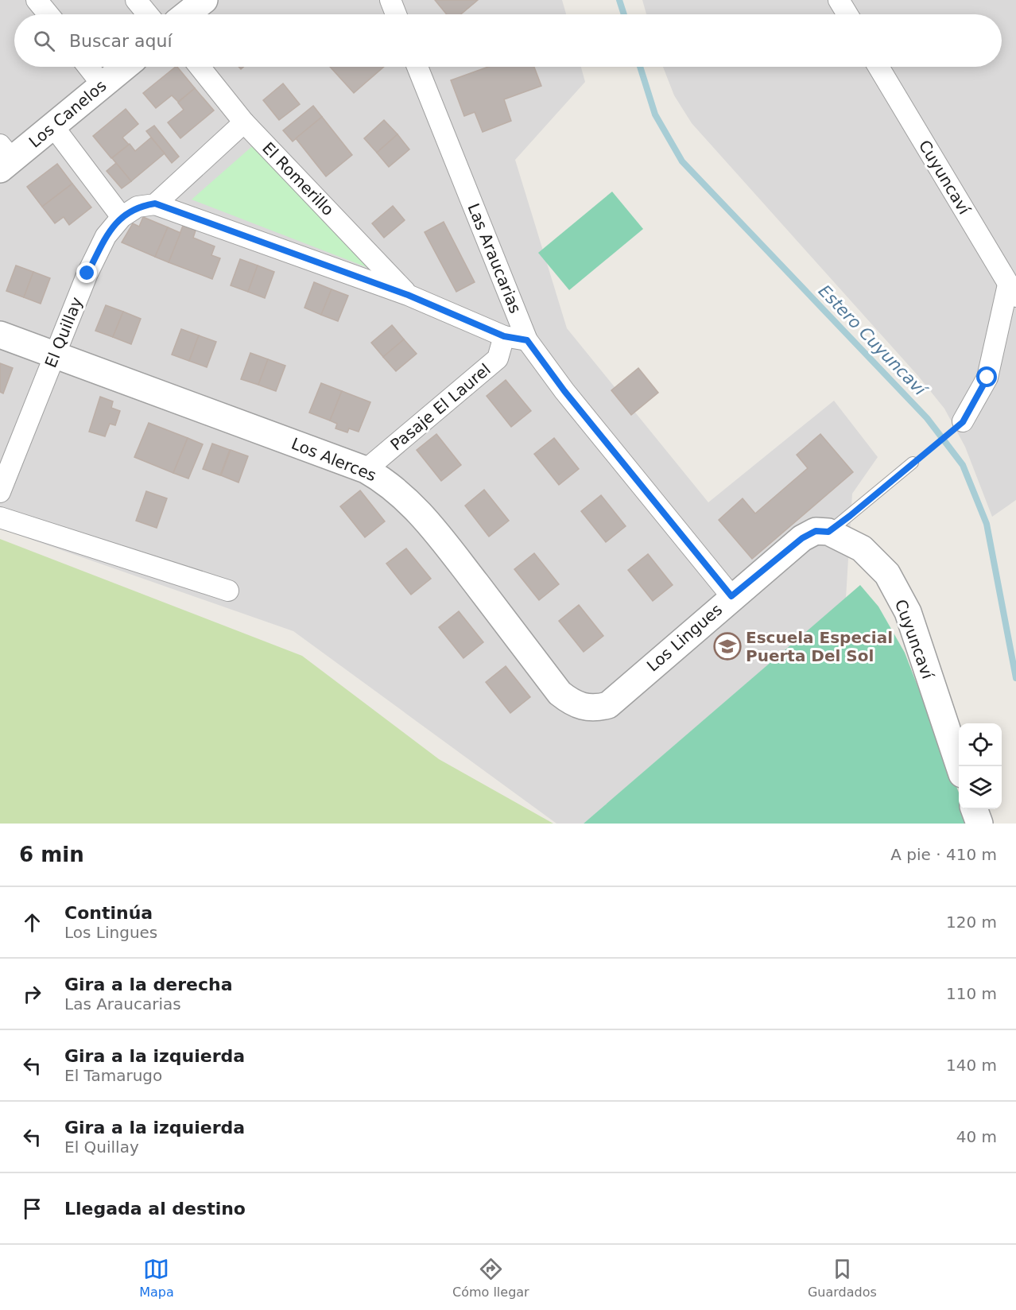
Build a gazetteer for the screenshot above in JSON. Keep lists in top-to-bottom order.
{
  "streets": {
    "street": [
      "Los Canelos",
      "Cuyuncaví",
      "El Romerillo",
      "Las Araucarias",
      "El Quillay",
      "Pasaje El Laurel",
      "Los Alerces",
      "Los Lingues"
    ]
  },
  "crossings": [
    ["Cuyuncaví", "Los Lingues"],
    ["El Romerillo", "El Quillay"],
    ["Las Araucarias", "Los Lingues"],
    ["El Quillay", "Los Alerces"],
    ["Pasaje El Laurel", "Los Alerces"],
    ["Los Alerces", "Los Lingues"]
  ],
  "water": ["Estero Cuyuncaví"],
  "places": {
    "school or university": ["Escuela Especial Puerta Del Sol"]
  },
  "page": {
    "search": "Buscar aquí",
    "heading": ["6 min", "A pie · 410 m"],
    "list": [
      ["Continúa", "Los Lingues", "120 m"],
      ["Gira a la derecha", "Las Araucarias", "110 m"],
      ["Gira a la izquierda", "El Tamarugo", "140 m"],
      ["Gira a la izquierda", "El Quillay", "40 m"],
      "Llegada al destino"
    ],
    "nav": ["Mapa", "Cómo llegar", "Guardados"]
  }
}
